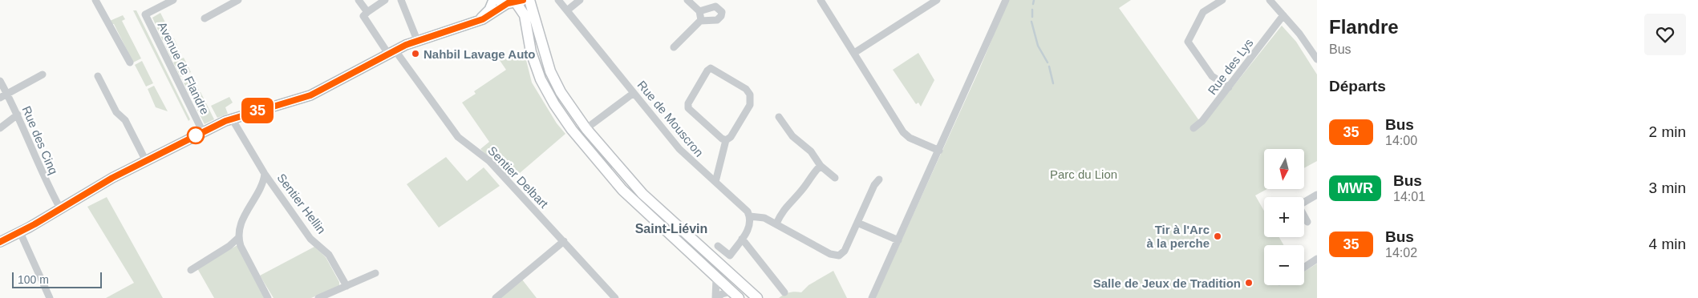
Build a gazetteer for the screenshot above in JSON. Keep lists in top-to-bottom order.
{
  "streets": {
    "street": [
      "Rue des Lys",
      "Avenue de Flandre",
      "Rue de Mouscron",
      "Rue des Cinq",
      "Sentier Delbart",
      "Sentier Hellin"
    ]
  },
  "districts": ["Saint-Liévin"],
  "parks": ["Parc du Lion"],
  "places": ["Nahbil Lavage Auto", "Tir à l'Arc à la perche", "Salle de Jeux de Tradition"],
  "lines": ["bus line 35"],
  "scale_bar": "100 m",
  "north": "bottom",
  "page": {
    "on_map": "35",
    "heading": [
      ["Flandre", "Bus"],
      "Départs"
    ],
    "list": [
      {
        "mark": "35",
        "name": "Bus",
        "note": "14:00",
        "value": "2 min"
      },
      {
        "mark": "MWR",
        "name": "Bus",
        "note": "14:01",
        "value": "3 min"
      },
      {
        "mark": "35",
        "name": "Bus",
        "note": "14:02",
        "value": "4 min"
      }
    ],
    "map_buttons": ["+", "−"],
    "scale": "100 m"
  }
}
